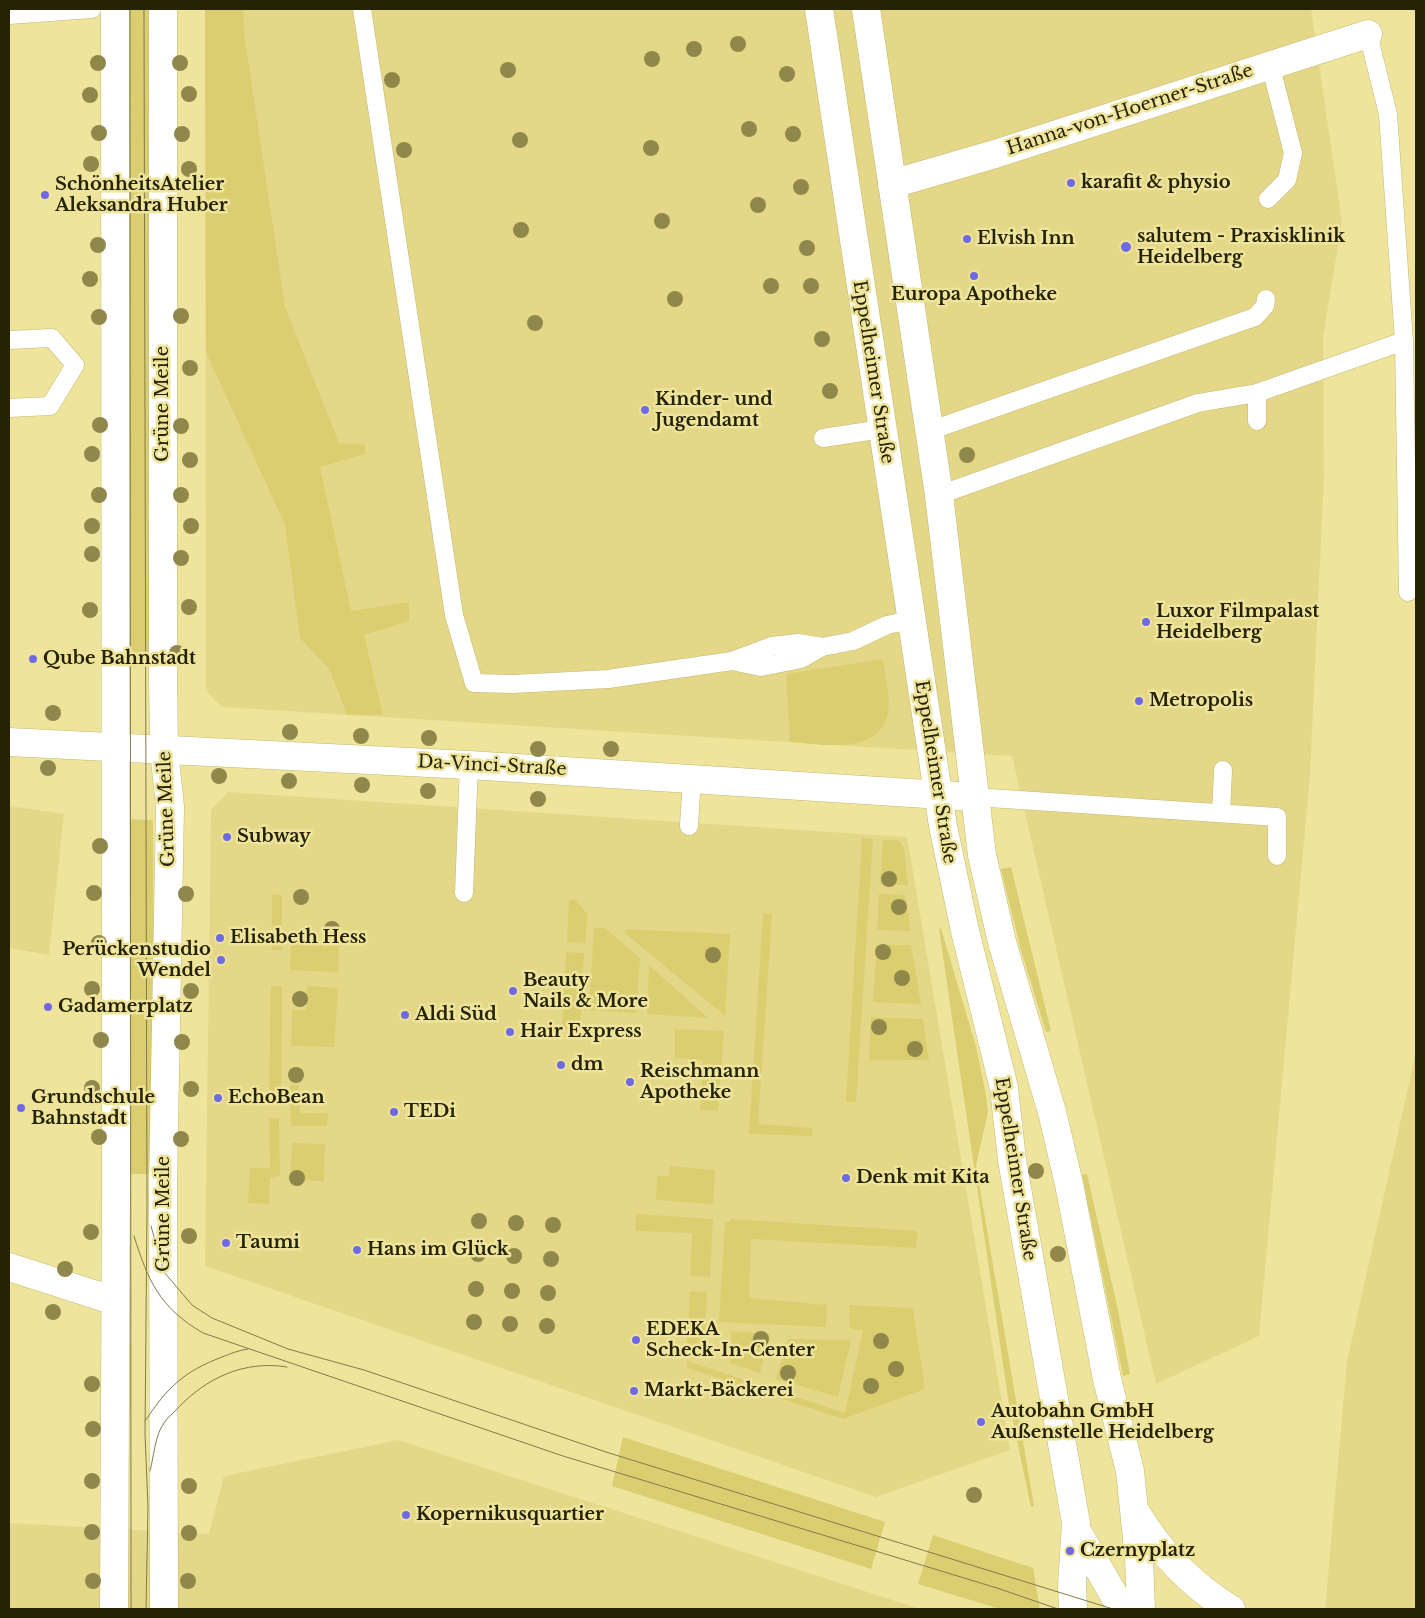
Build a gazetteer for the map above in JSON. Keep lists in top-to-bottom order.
{
  "streets": {
    "street": [
      "Hanna-von-Hoerner-Straße",
      "Eppelheimer Straße",
      "Grüne Meile",
      "Da-Vinci-Straße"
    ]
  },
  "crossings": [
    ["Hanna-von-Hoerner-Straße", "Eppelheimer Straße"],
    ["Eppelheimer Straße", "Da-Vinci-Straße"],
    ["Grüne Meile", "Da-Vinci-Straße"]
  ],
  "places": [
    "karafit & physio",
    "SchönheitsAtelier Aleksandra Huber",
    "Elvish Inn",
    "salutem - Praxisklinik Heidelberg",
    "Europa Apotheke",
    "Kinder- und Jugendamt",
    "Luxor Filmpalast Heidelberg",
    "Qube Bahnstadt",
    "Metropolis",
    "Subway",
    "Elisabeth Hess",
    "Perückenstudio Wendel",
    "Beauty Nails & More",
    "Gadamerplatz",
    "Aldi Süd",
    "Hair Express",
    "dm",
    "Reischmann Apotheke",
    "EchoBean",
    "Grundschule Bahnstadt",
    "TEDi",
    "Denk mit Kita",
    "Taumi",
    "Hans im Glück",
    "EDEKA Scheck-In-Center",
    "Markt-Bäckerei",
    "Autobahn GmbH Außenstelle Heidelberg",
    "Kopernikusquartier",
    "Czernyplatz"
  ]
}
